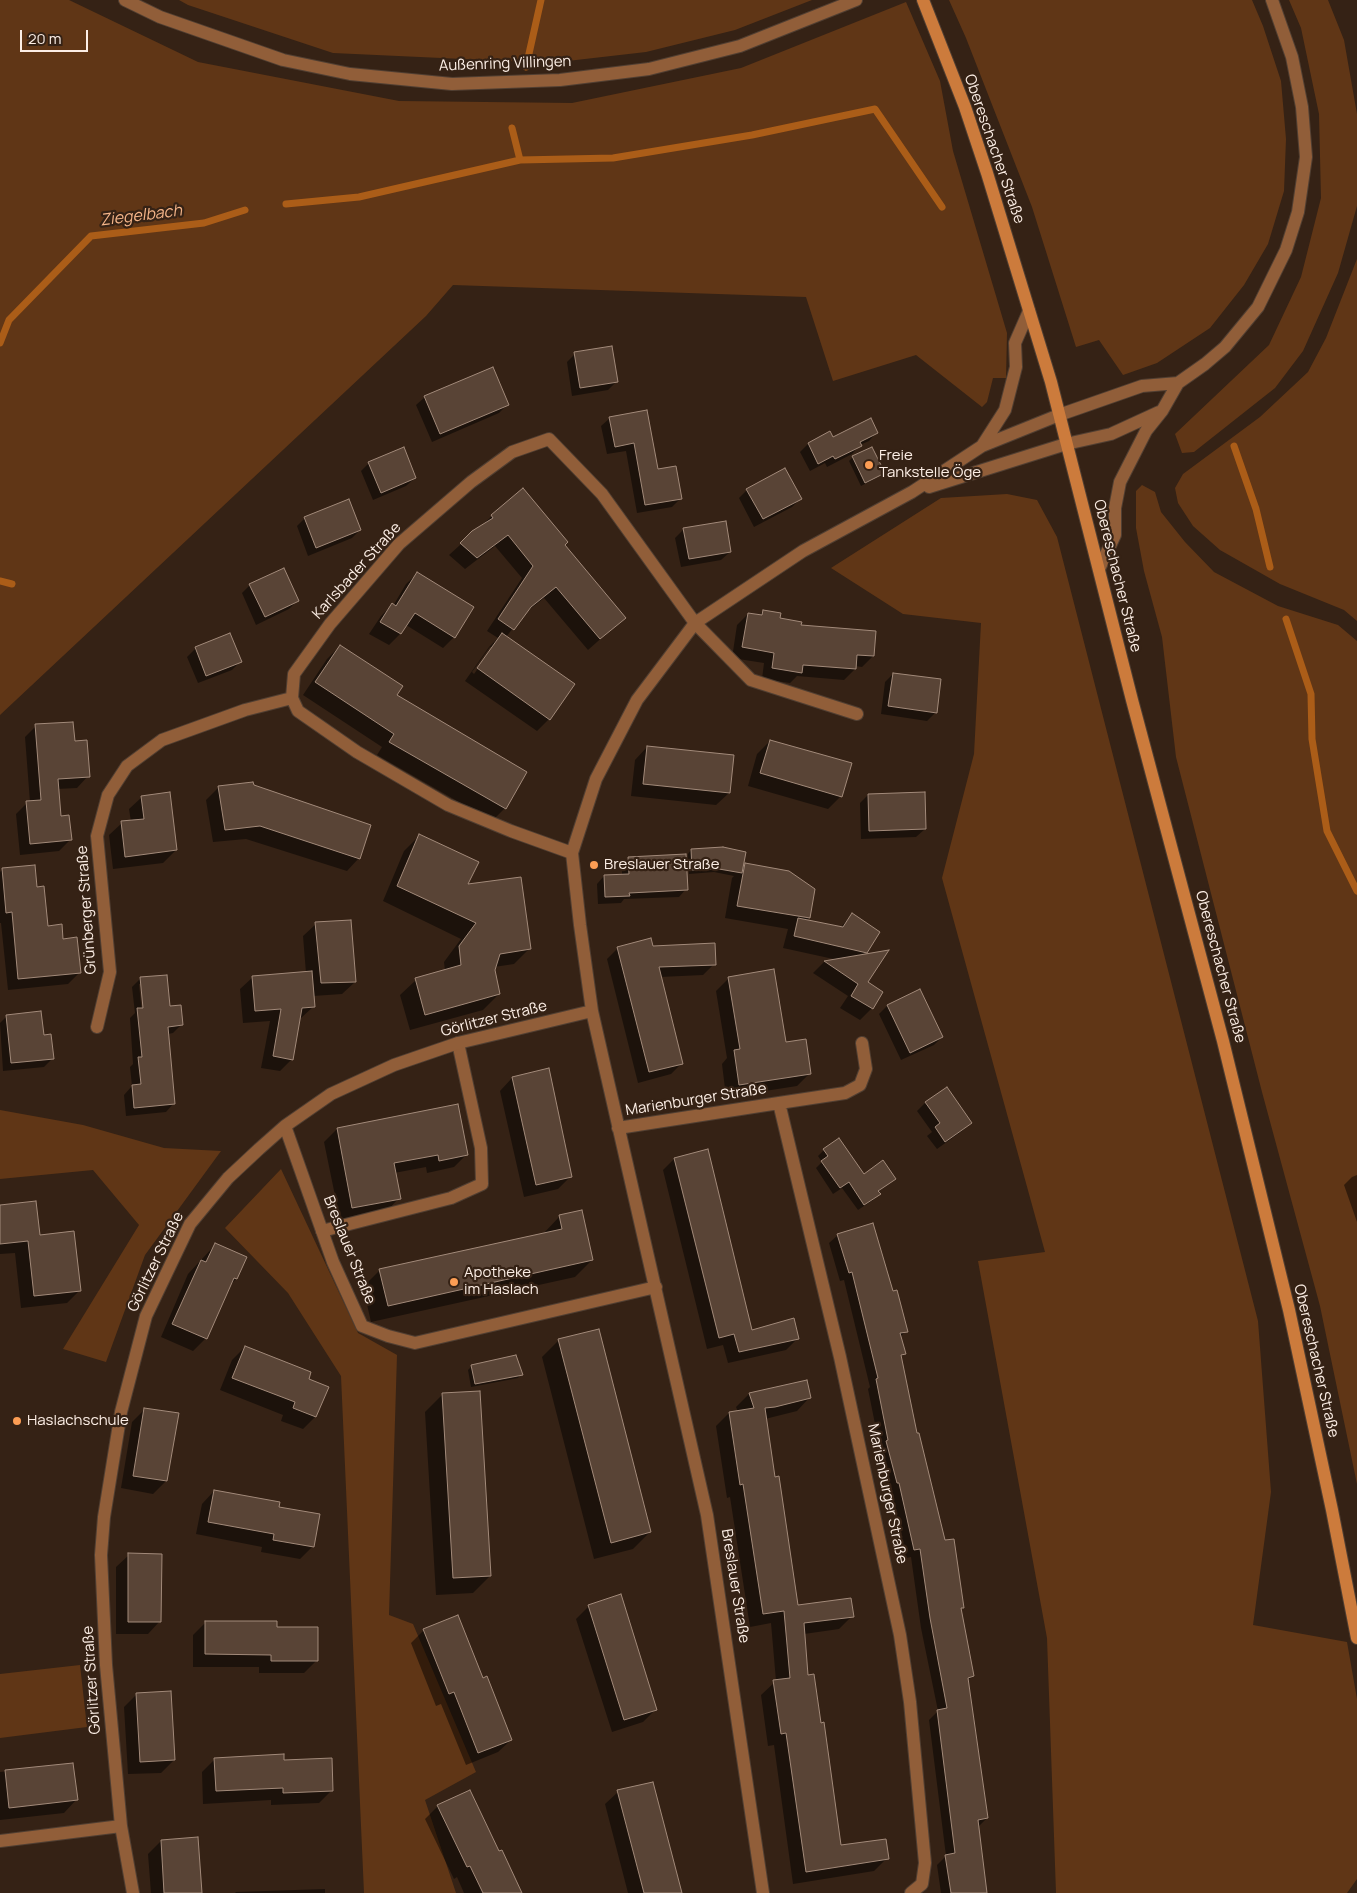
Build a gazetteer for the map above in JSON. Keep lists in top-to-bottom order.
{
  "streets": {
    "main road": ["Obereschacher Straße"],
    "street": [
      "Außenring Villingen",
      "Karlsbader Straße",
      "Grünberger Straße",
      "Görlitzer Straße",
      "Marienburger Straße",
      "Breslauer Straße"
    ]
  },
  "crossings": [
    ["Obereschacher Straße", "Breslauer Straße"],
    ["Karlsbader Straße", "Grünberger Straße"],
    ["Karlsbader Straße", "Breslauer Straße"],
    ["Görlitzer Straße", "Breslauer Straße"],
    ["Marienburger Straße", "Breslauer Straße"]
  ],
  "water": ["Ziegelbach"],
  "places": [
    "Freie Tankstelle Öge",
    "Breslauer Straße",
    "Apotheke im Haslach",
    "Haslachschule"
  ],
  "scale_bar": "20 m"
}
